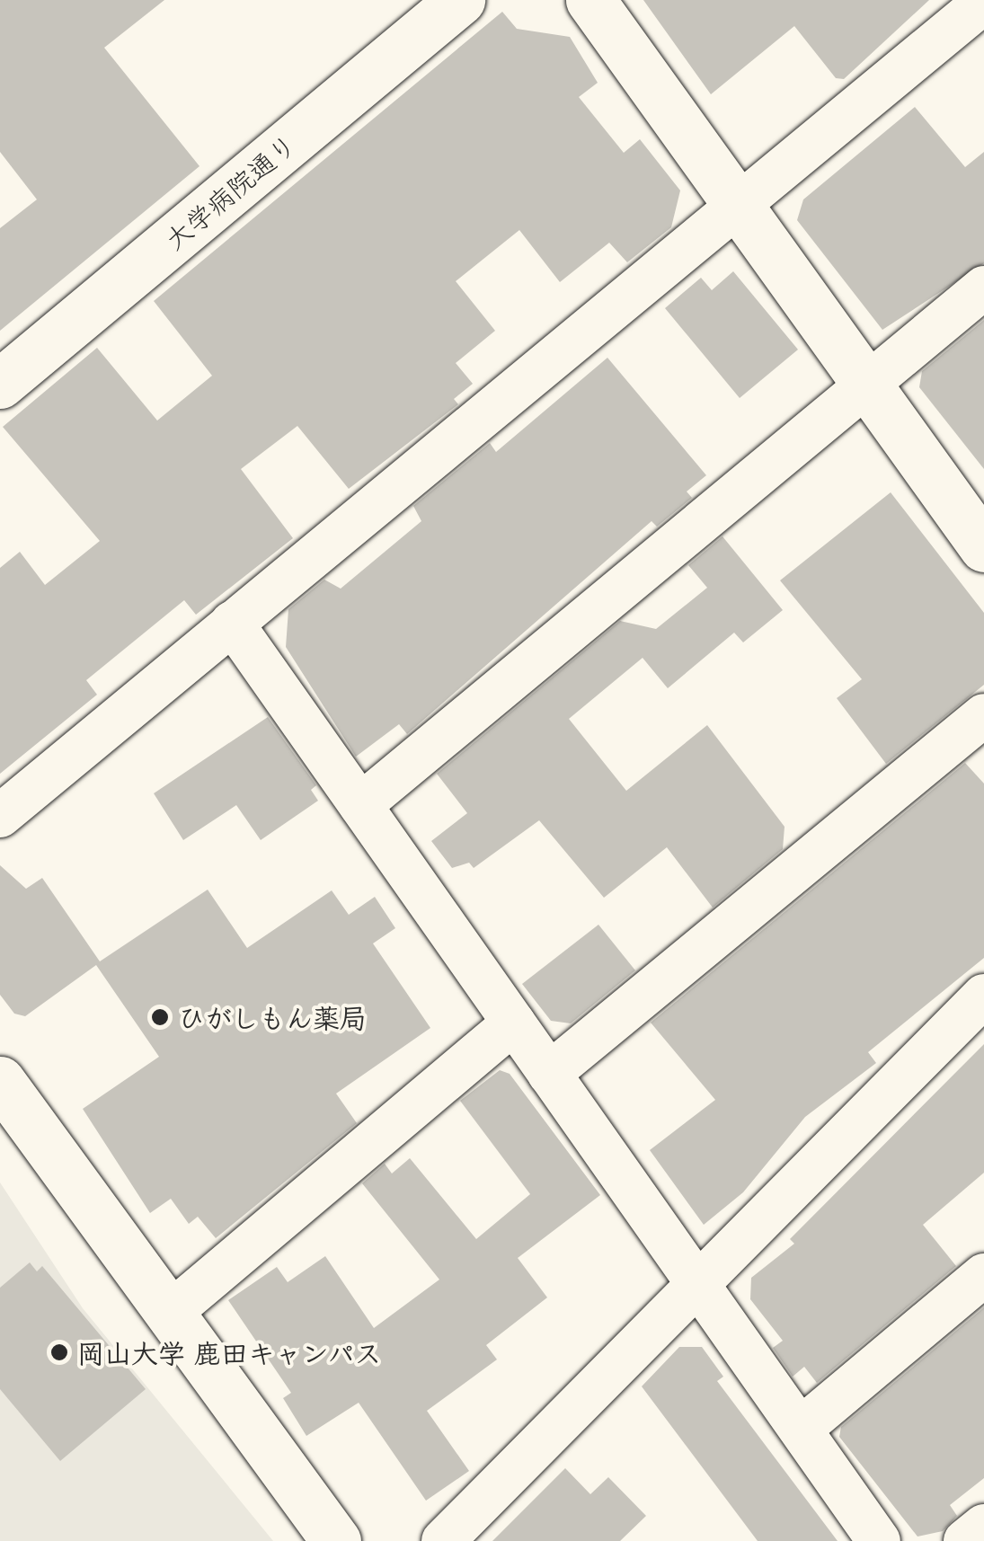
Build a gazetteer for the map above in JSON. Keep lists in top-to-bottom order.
{
  "streets": {
    "street": ["大学病院通り"]
  },
  "places": ["ひがしもん薬局", "岡山大学 鹿田キャンパス"]
}
